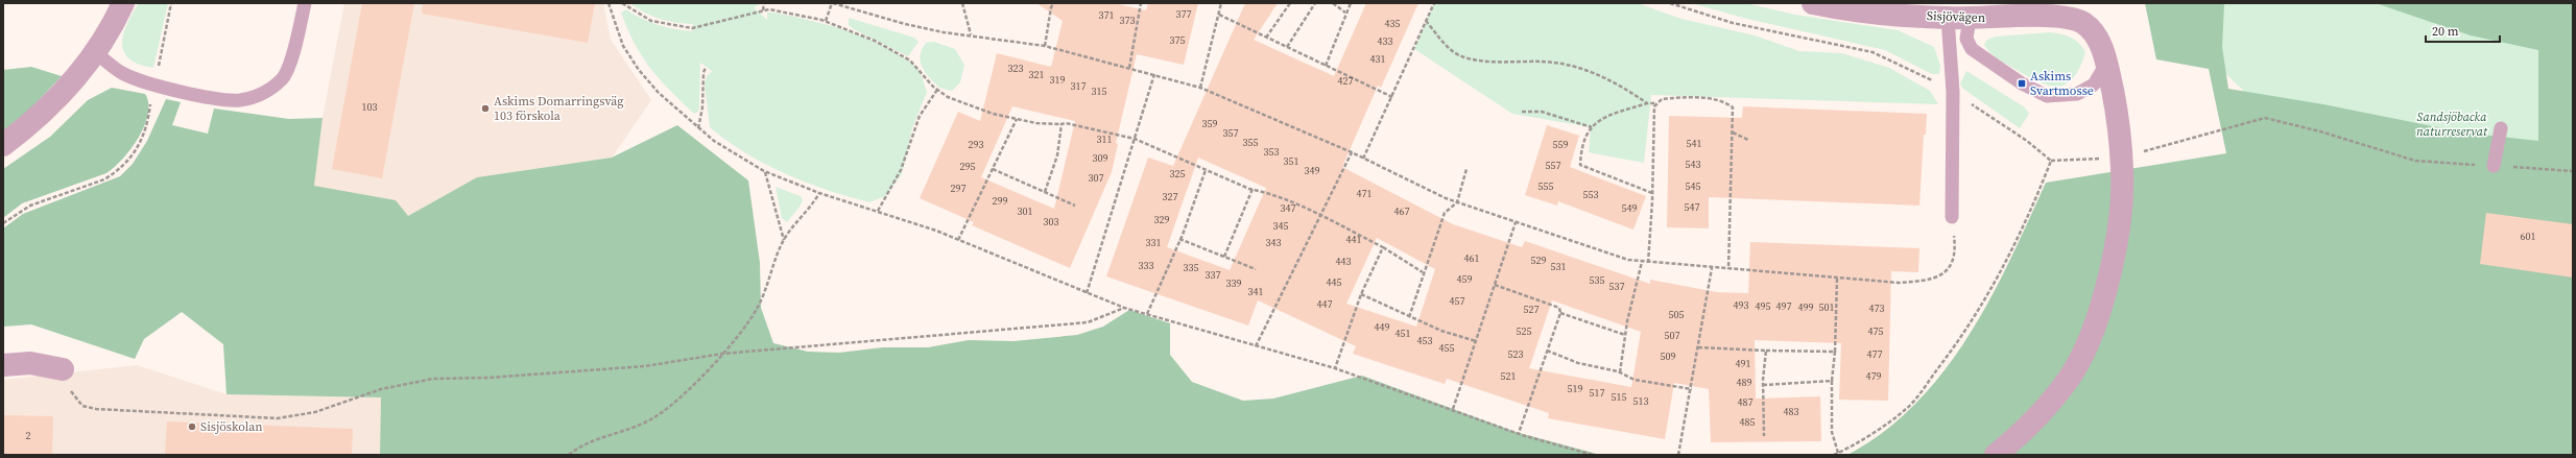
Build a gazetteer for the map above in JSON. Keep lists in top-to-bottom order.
{
  "streets": {
    "street": ["Sisjövägen"]
  },
  "parks": ["Sandsjöbacka naturreservat"],
  "places": {
    "transit": ["Askims Svartmosse"],
    "other": ["Askims Domarringsväg 103 förskola", "Sisjöskolan"]
  },
  "house_numbers": [
    "377",
    "371",
    "373",
    "435",
    "375",
    "433",
    "431",
    "323",
    "321",
    "319",
    "427",
    "317",
    "315",
    "103",
    "359",
    "357",
    "311",
    "355",
    "541",
    "293",
    "559",
    "353",
    "309",
    "351",
    "543",
    "557",
    "295",
    "349",
    "325",
    "307",
    "555",
    "545",
    "297",
    "471",
    "553",
    "327",
    "299",
    "547",
    "347",
    "549",
    "301",
    "467",
    "329",
    "303",
    "345",
    "601",
    "441",
    "331",
    "343",
    "461",
    "529",
    "443",
    "333",
    "531",
    "335",
    "337",
    "459",
    "535",
    "445",
    "339",
    "537",
    "341",
    "457",
    "447",
    "493",
    "495",
    "497",
    "499",
    "501",
    "473",
    "527",
    "505",
    "449",
    "525",
    "475",
    "451",
    "507",
    "453",
    "455",
    "523",
    "477",
    "509",
    "491",
    "521",
    "479",
    "489",
    "519",
    "517",
    "515",
    "513",
    "487",
    "483",
    "485",
    "2"
  ],
  "scale_bar": "20 m"
}
